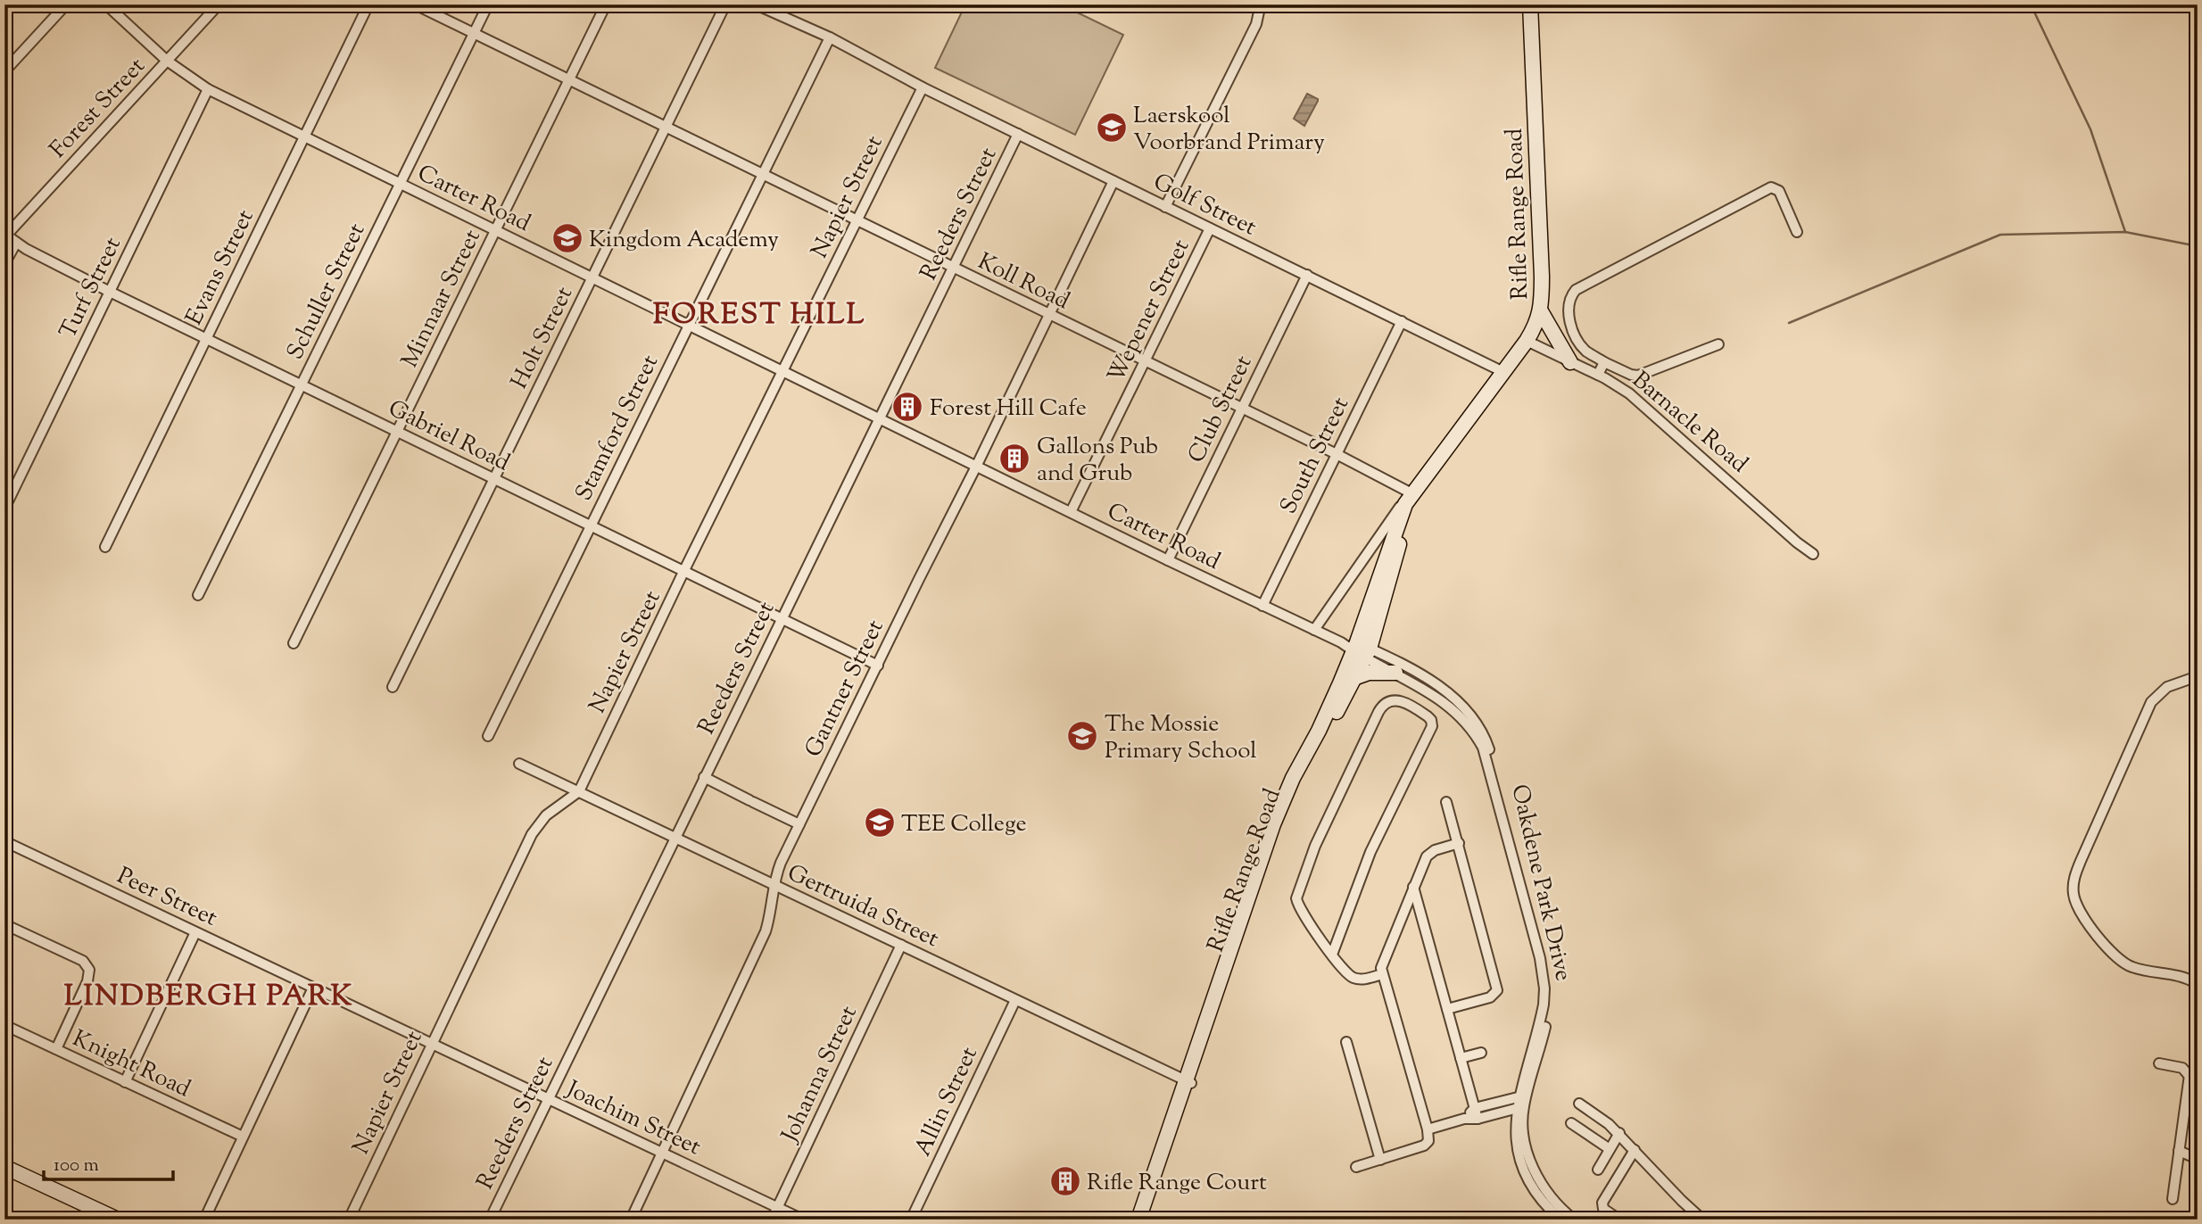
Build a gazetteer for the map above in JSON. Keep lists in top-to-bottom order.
{
  "streets": {
    "main road": ["Rifle Range Road"],
    "street": [
      "Forest Street",
      "Napier Street",
      "Carter Road",
      "Golf Street",
      "Reeders Street",
      "Evans Street",
      "Koll Road",
      "Turf Street",
      "Schuller Street",
      "Minnaar Street",
      "Wepener Street",
      "Holt Street",
      "Club Street",
      "Barnacle Road",
      "Stamford Street",
      "Gabriel Road",
      "South Street",
      "Gantner Street",
      "Oakdene Park Drive",
      "Peer Street",
      "Gertruida Street",
      "Knight Road",
      "Johanna Street",
      "Allin Street",
      "Joachim Street"
    ]
  },
  "crossings": [
    ["Forest Street", "Carter Road"],
    ["Forest Street", "Gabriel Road"],
    ["Napier Street", "Carter Road"],
    ["Napier Street", "Golf Street"],
    ["Napier Street", "Koll Road"],
    ["Napier Street", "Gabriel Road"],
    ["Napier Street", "Gertruida Street"],
    ["Napier Street", "Joachim Street"],
    ["Carter Road", "Reeders Street"],
    ["Carter Road", "Rifle Range Road"],
    ["Carter Road", "Evans Street"],
    ["Carter Road", "Turf Street"],
    ["Carter Road", "Schuller Street"],
    ["Carter Road", "Minnaar Street"],
    ["Carter Road", "Wepener Street"],
    ["Carter Road", "Holt Street"],
    ["Carter Road", "Club Street"],
    ["Carter Road", "Stamford Street"],
    ["Carter Road", "South Street"],
    ["Carter Road", "Gantner Street"],
    ["Carter Road", "Oakdene Park Drive"],
    ["Golf Street", "Reeders Street"],
    ["Golf Street", "Rifle Range Road"],
    ["Golf Street", "Wepener Street"],
    ["Golf Street", "Club Street"],
    ["Golf Street", "Stamford Street"],
    ["Golf Street", "South Street"],
    ["Golf Street", "Gantner Street"],
    ["Reeders Street", "Koll Road"],
    ["Reeders Street", "Gabriel Road"],
    ["Reeders Street", "Gertruida Street"],
    ["Reeders Street", "Joachim Street"],
    ["Rifle Range Road", "Koll Road"],
    ["Rifle Range Road", "Barnacle Road"],
    ["Rifle Range Road", "Oakdene Park Drive"],
    ["Rifle Range Road", "Gertruida Street"],
    ["Evans Street", "Gabriel Road"],
    ["Koll Road", "Schuller Street"],
    ["Koll Road", "Minnaar Street"],
    ["Koll Road", "Wepener Street"],
    ["Koll Road", "Holt Street"],
    ["Koll Road", "Club Street"],
    ["Koll Road", "Stamford Street"],
    ["Koll Road", "South Street"],
    ["Koll Road", "Gantner Street"],
    ["Turf Street", "Gabriel Road"],
    ["Schuller Street", "Gabriel Road"],
    ["Minnaar Street", "Gabriel Road"],
    ["Holt Street", "Gabriel Road"],
    ["Stamford Street", "Gabriel Road"],
    ["Gabriel Road", "Gantner Street"],
    ["Gantner Street", "Gertruida Street"],
    ["Gantner Street", "Joachim Street"],
    ["Peer Street", "Joachim Street"],
    ["Gertruida Street", "Johanna Street"],
    ["Gertruida Street", "Allin Street"],
    ["Johanna Street", "Joachim Street"]
  ],
  "districts": ["FOREST HILL", "LINDBERGH PARK"],
  "places": {
    "school or university": [
      "Laerskool Voorbrand Primary",
      "Kingdom Academy",
      "The Mossie Primary School",
      "TEE College"
    ],
    "building": ["Forest Hill Cafe", "Gallons Pub and Grub", "Rifle Range Court"]
  },
  "scale_bar": "100 m"
}
